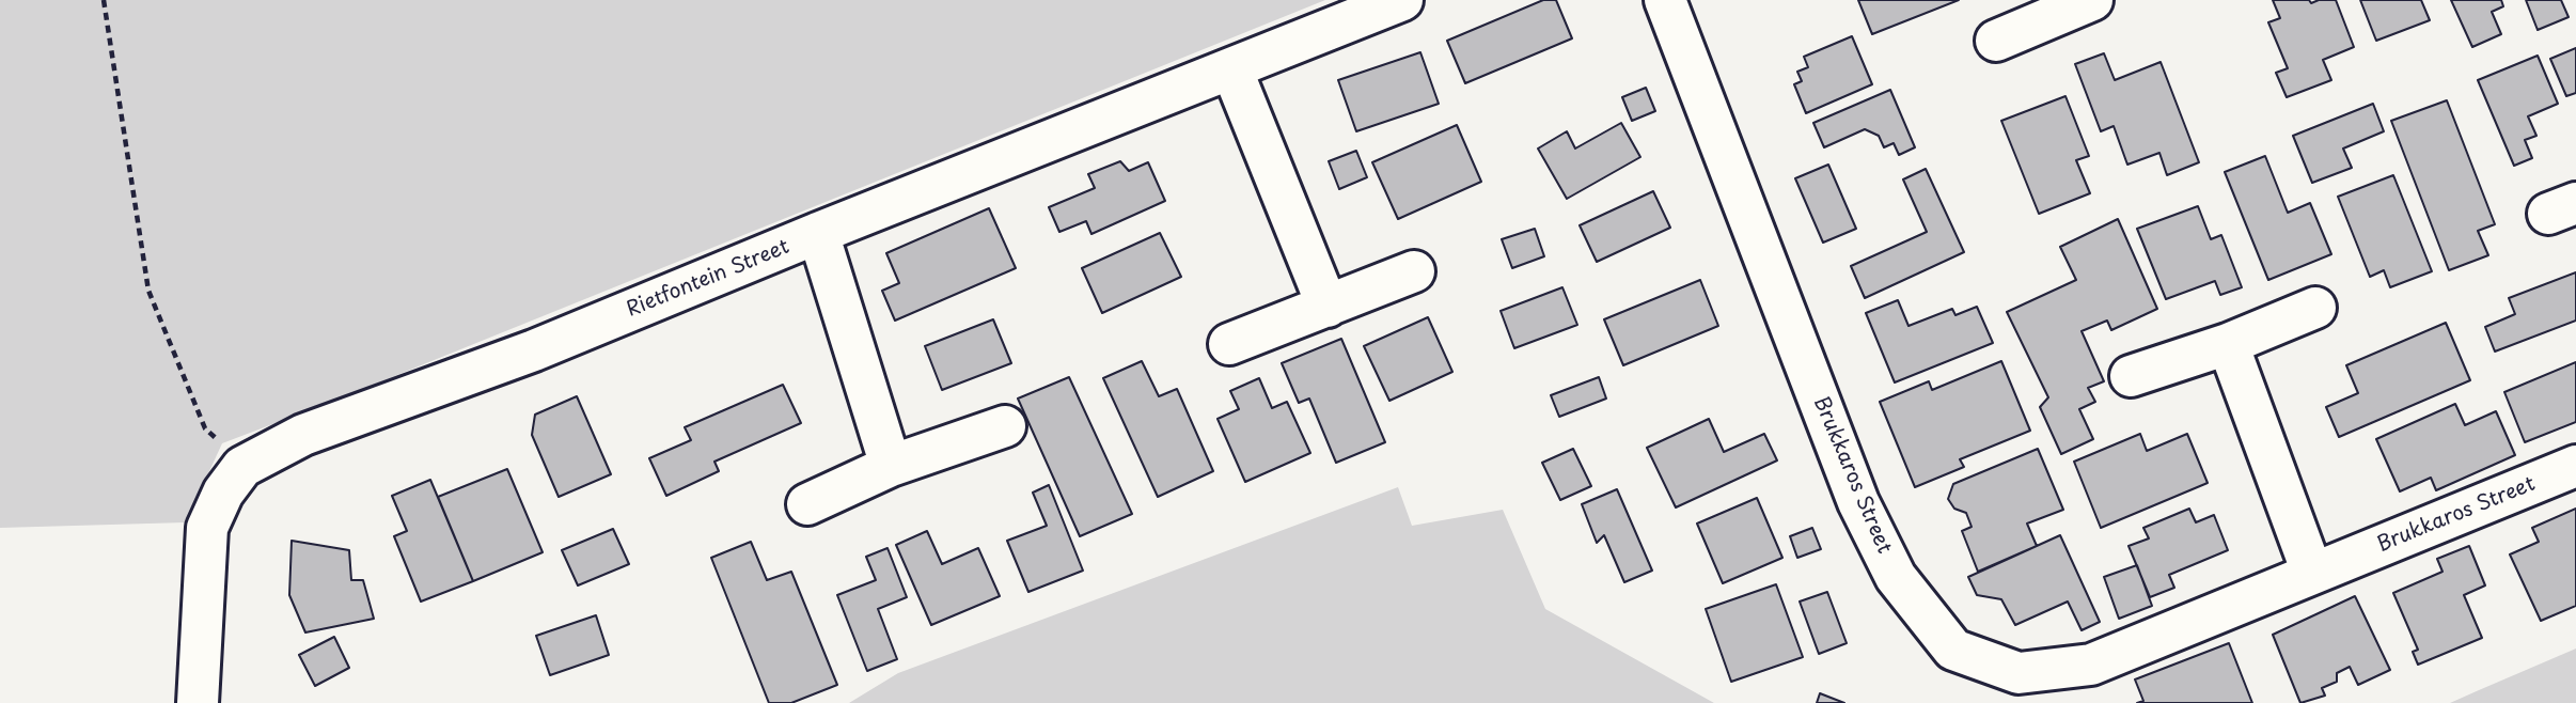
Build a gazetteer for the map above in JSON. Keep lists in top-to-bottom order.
{
  "streets": {
    "street": ["Rietfontein Street", "Brukkaros Street"]
  }
}
